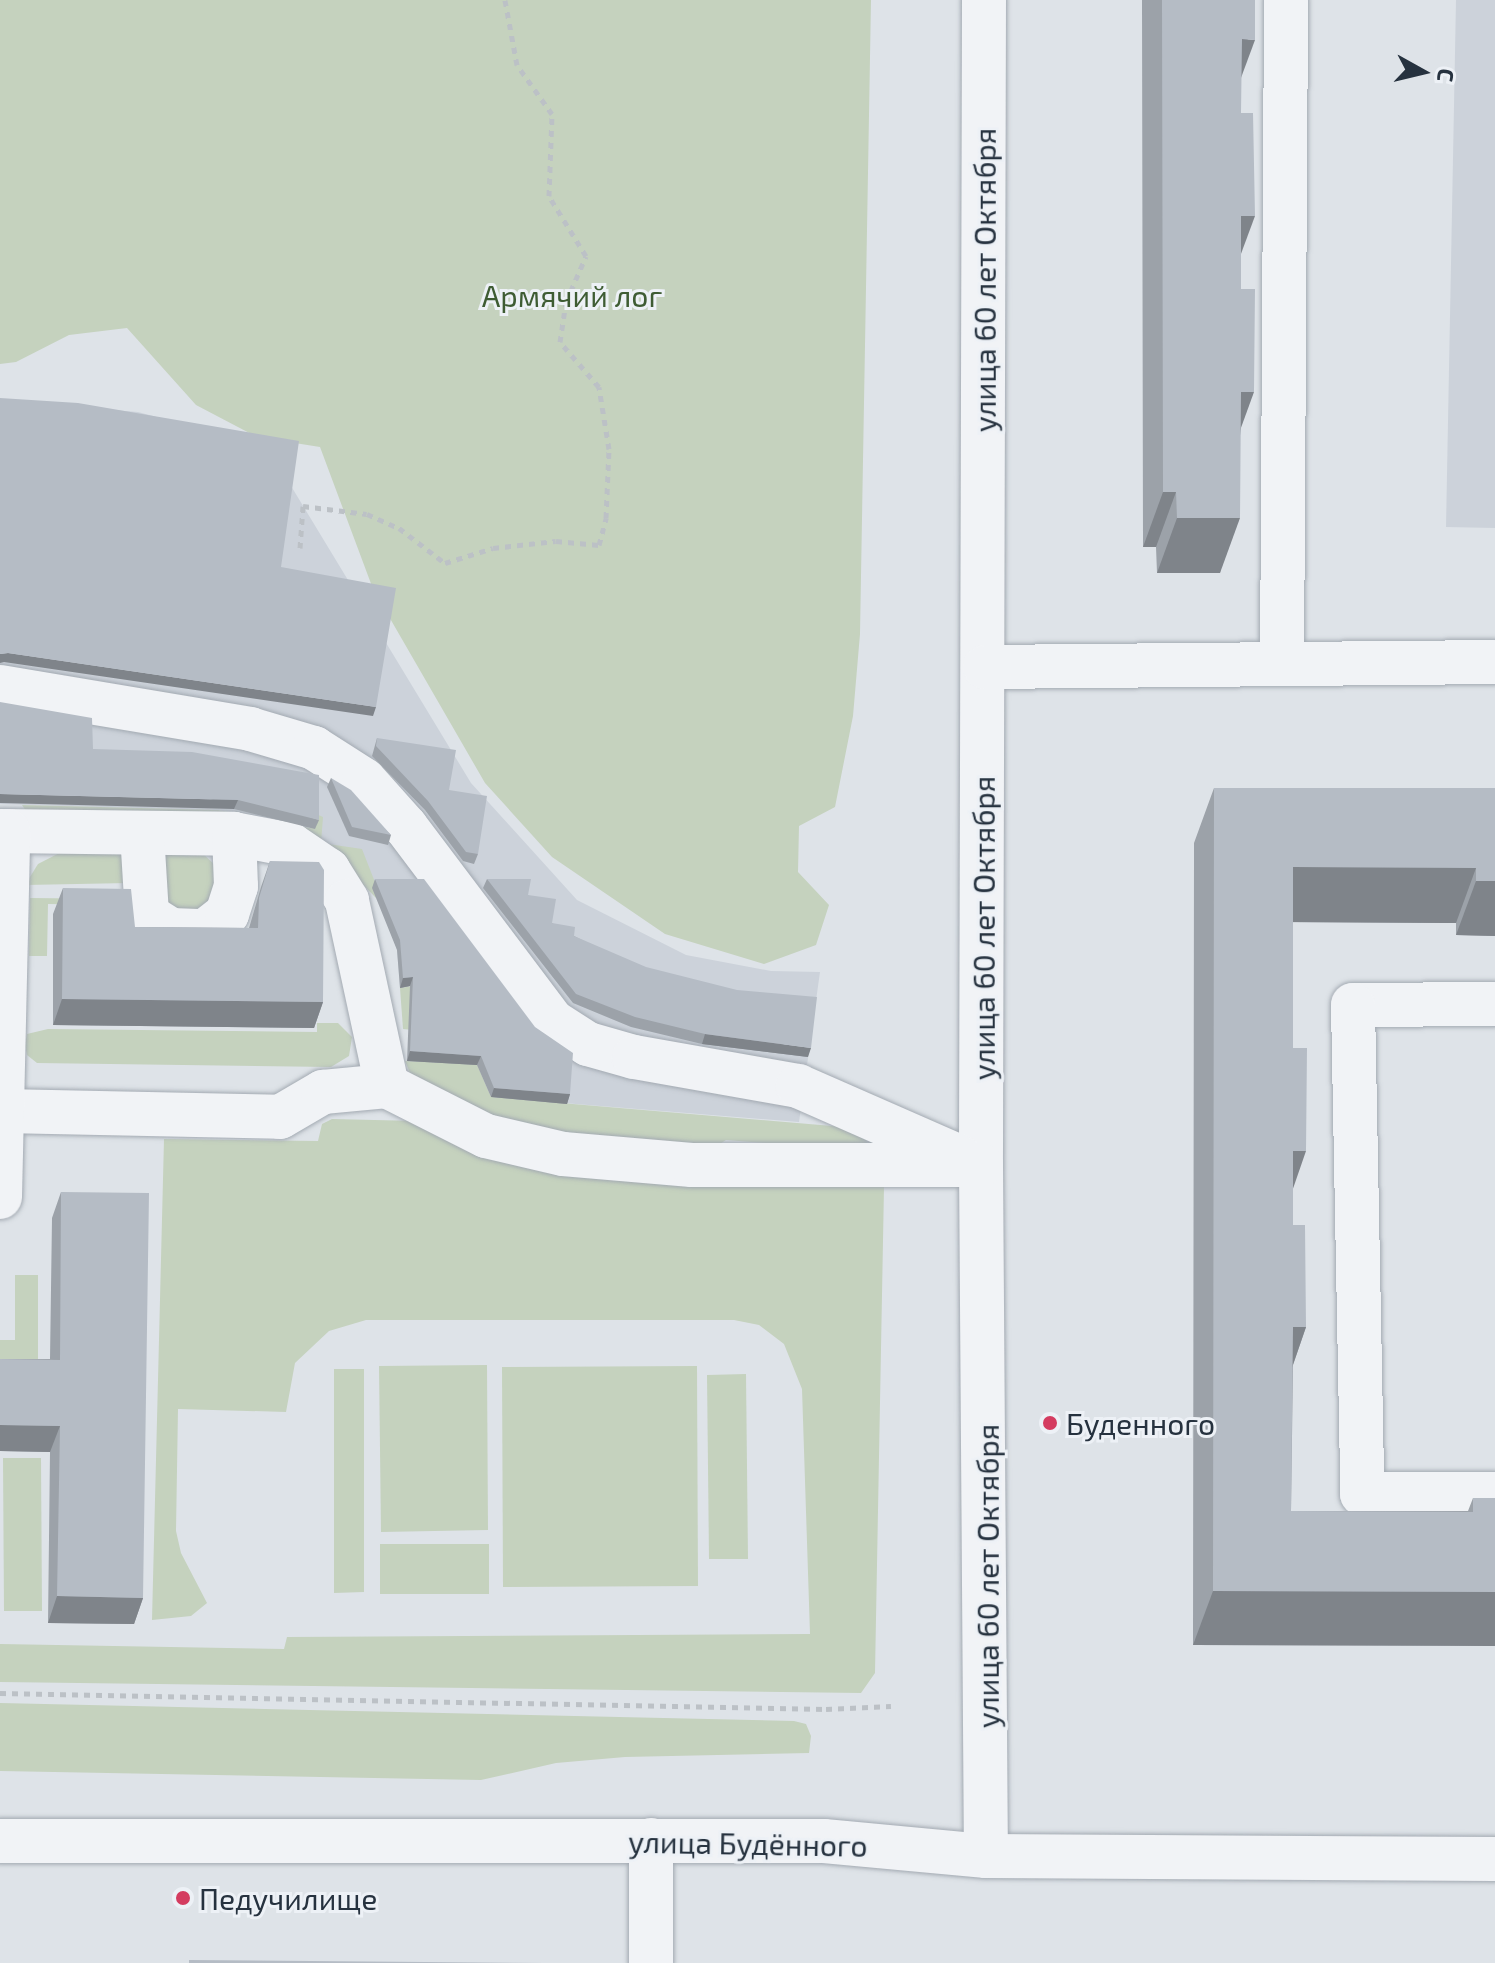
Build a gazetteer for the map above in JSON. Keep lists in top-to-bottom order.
{
  "streets": {
    "street": ["улица 60 лет Октября", "улица Будённого"]
  },
  "crossings": [
    ["улица 60 лет Октября", "улица Будённого"]
  ],
  "parks": ["Армячий лог"],
  "places": ["Буденного", "Педучилище"],
  "north": "right"
}
